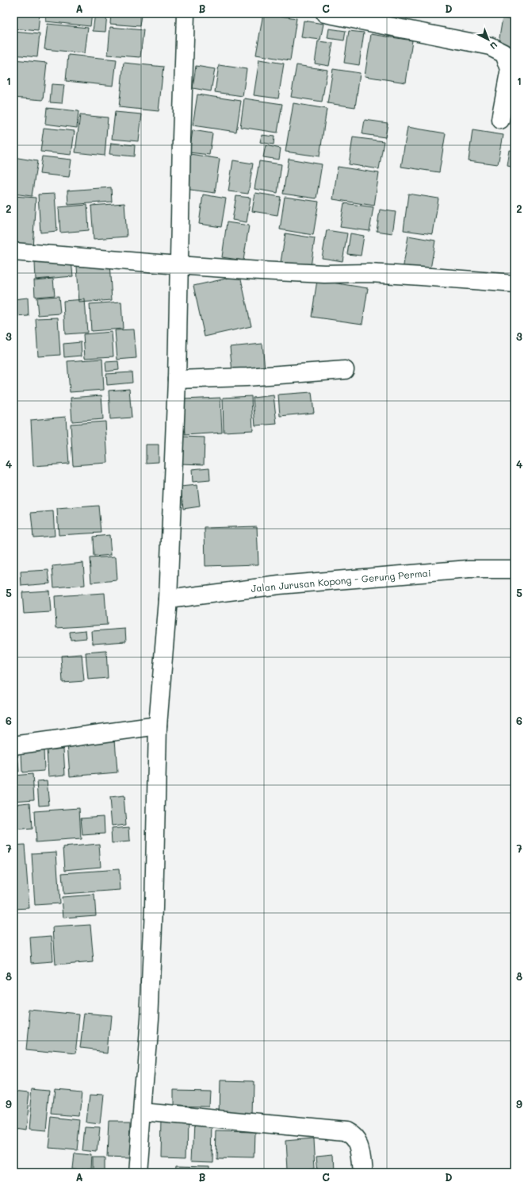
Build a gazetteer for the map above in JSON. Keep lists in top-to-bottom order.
{
  "streets": {
    "street": ["Jalan Jurusan Kopong - Gerung Permai"]
  },
  "north": "bottom right",
  "grid": {
    "columns": [
      "A",
      "B",
      "C",
      "D"
    ],
    "rows": [
      "1",
      "2",
      "3",
      "4",
      "5",
      "6",
      "7",
      "8",
      "9"
    ]
  }
}
